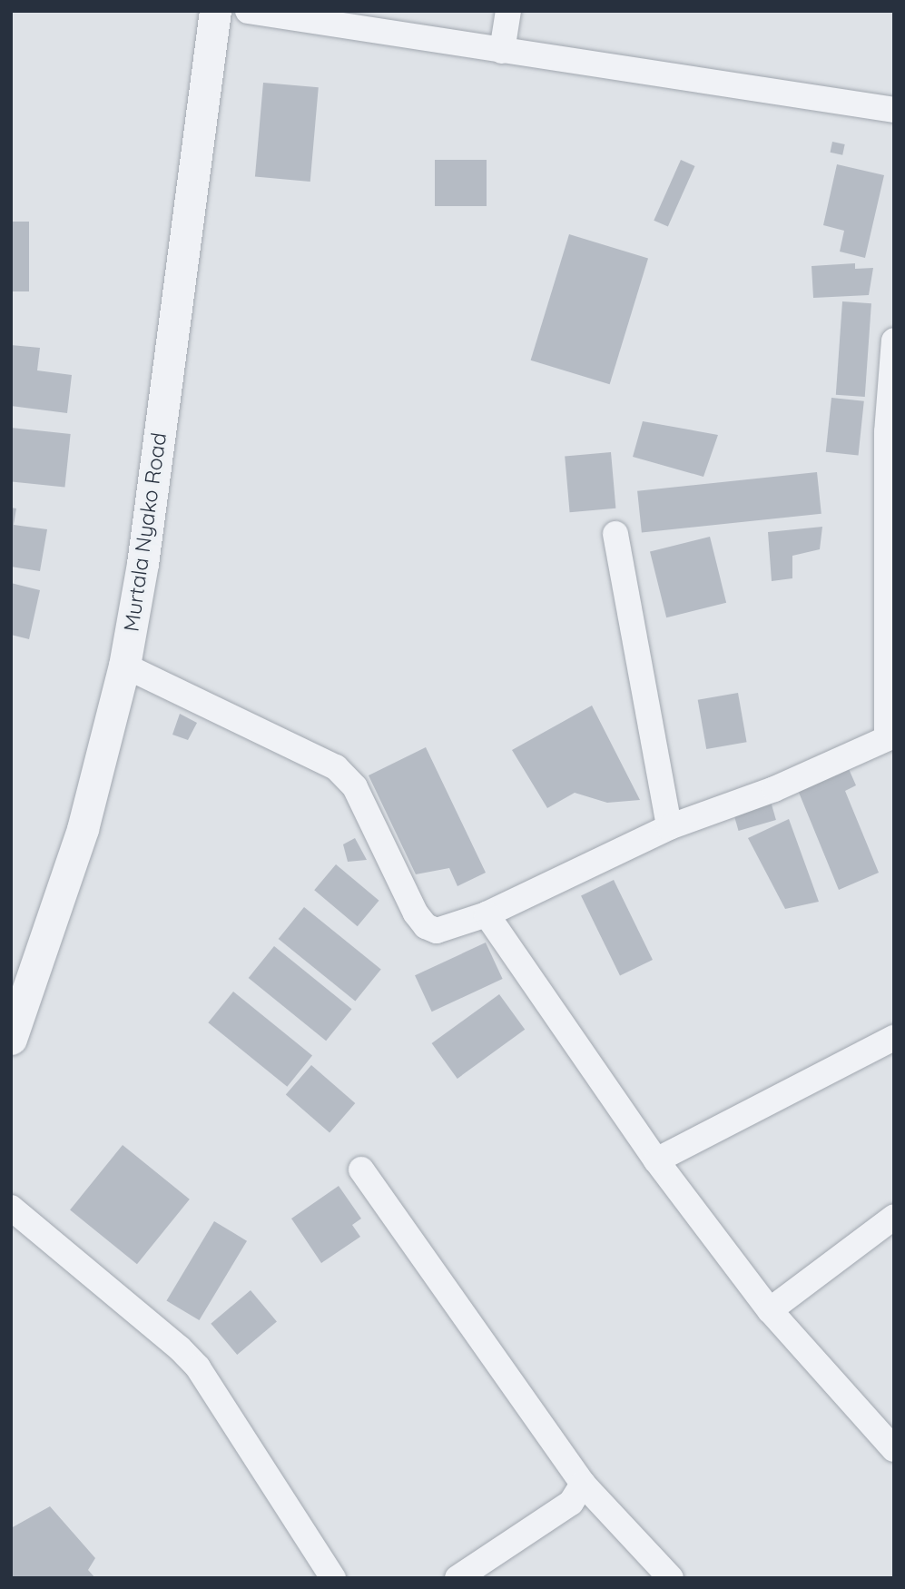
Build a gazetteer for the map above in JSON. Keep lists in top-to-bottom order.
{
  "streets": {
    "street": ["Murtala Nyako Road"]
  }
}
